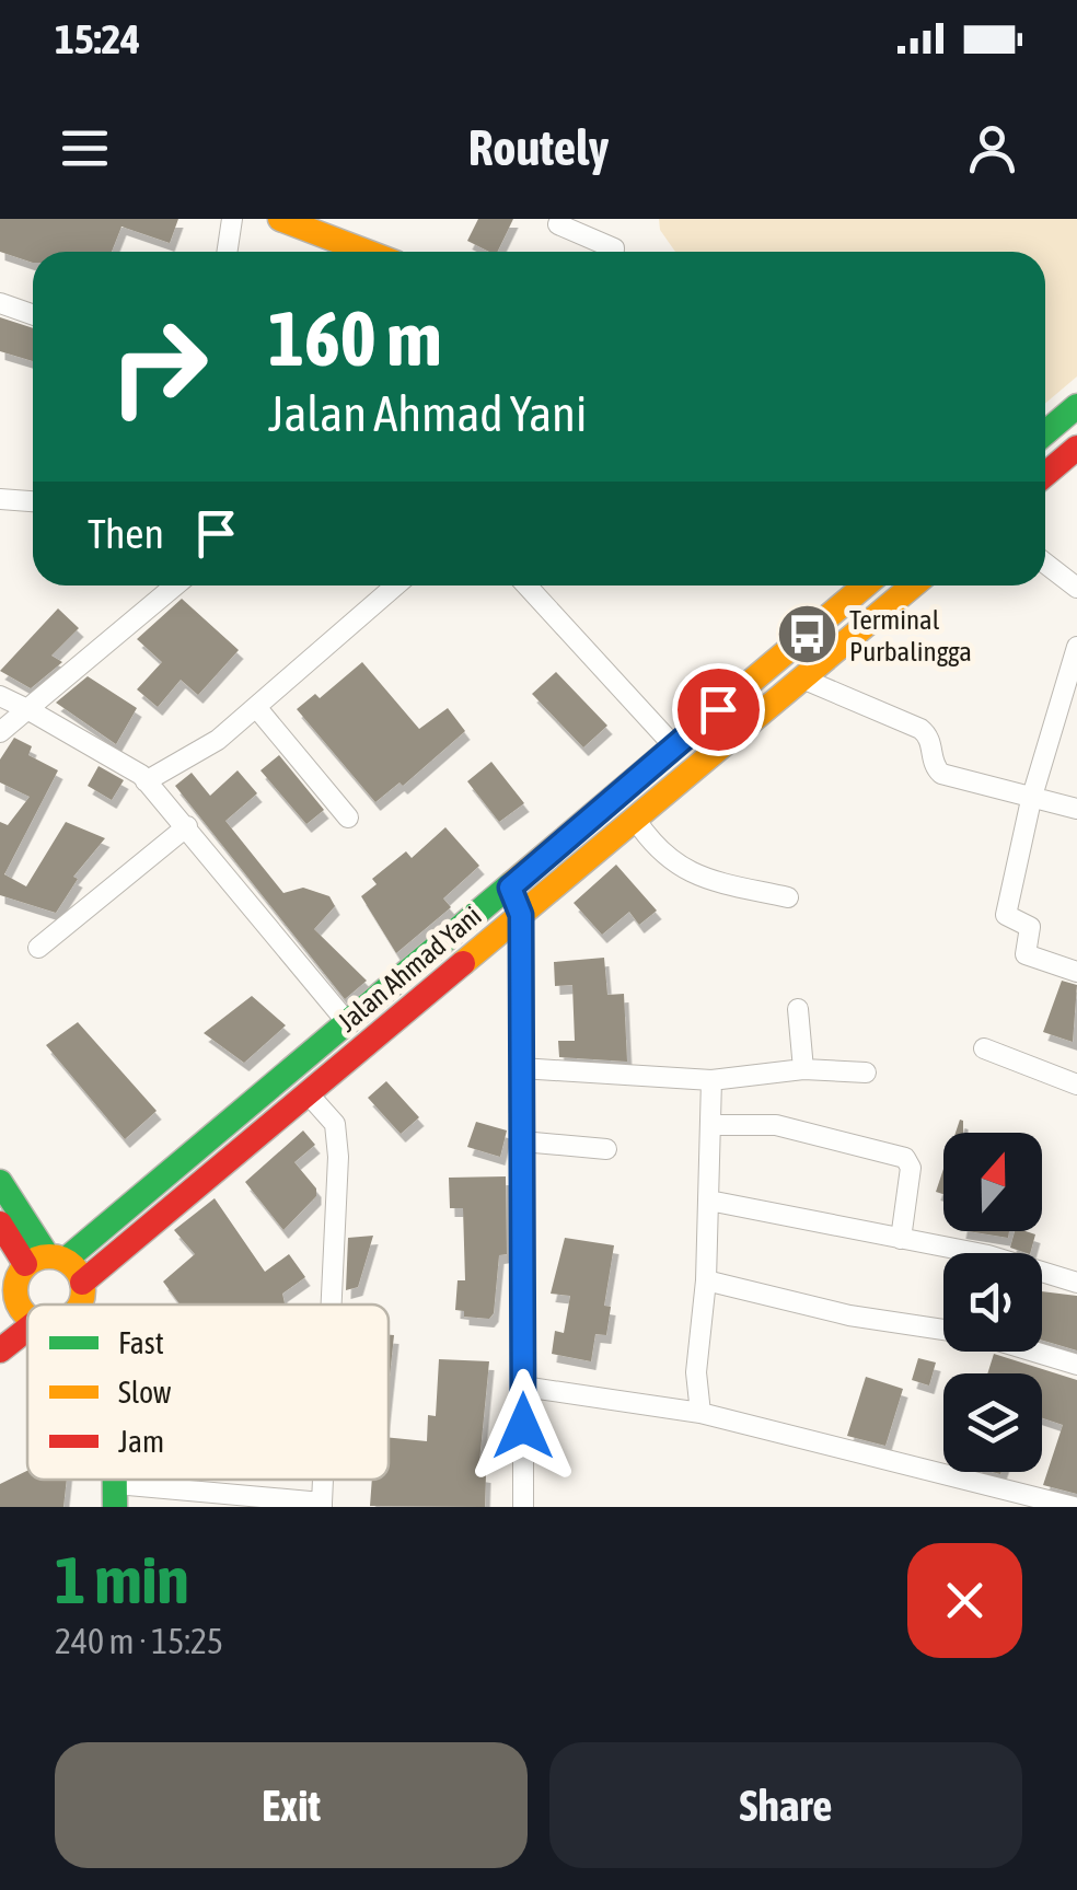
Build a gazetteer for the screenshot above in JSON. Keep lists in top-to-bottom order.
{
  "streets": {
    "main road": ["Jalan Ahmad Yani"]
  },
  "places": {
    "bus stop": ["Terminal Purbalingga"]
  },
  "legend": ["Fast", "Slow", "Jam"],
  "north": "top",
  "page": {
    "status": "15:24",
    "header": "Routely",
    "turn": ["160 m", "Jalan Ahmad Yani"],
    "then": "Then",
    "heading": ["1 min", "240 m · 15:25"],
    "buttons": ["Exit", "Share"]
  }
}
